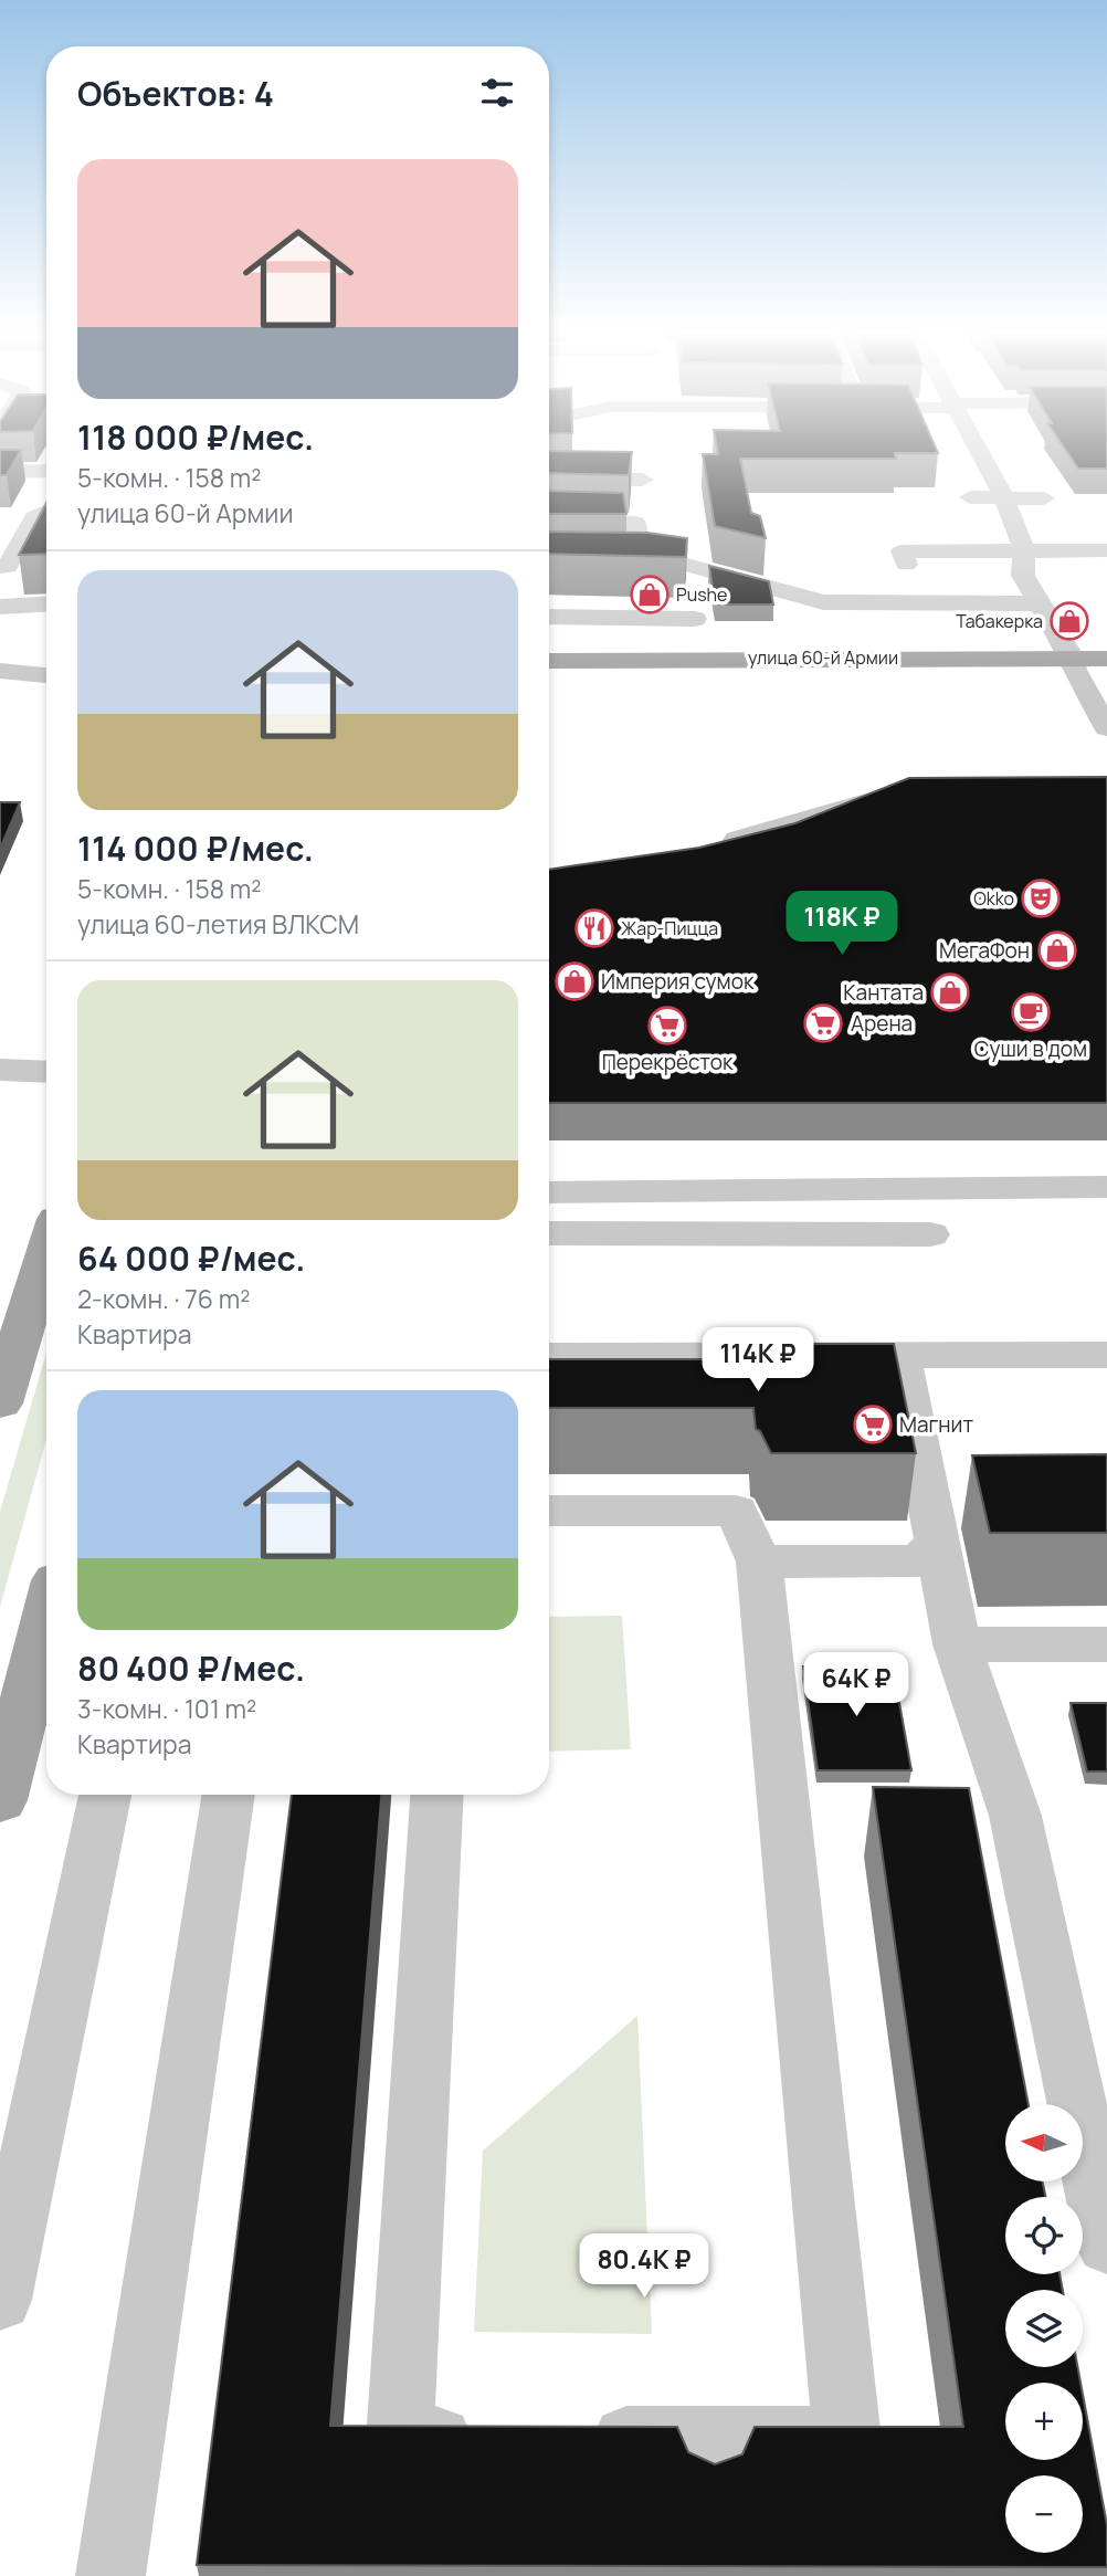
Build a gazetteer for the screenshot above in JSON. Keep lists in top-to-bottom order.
{
  "streets": {
    "main road": ["улица 60-й Армии"]
  },
  "places": {
    "shop": [
      "Pushe",
      "Табакерка",
      "МегаФон",
      "Империя сумок",
      "Кантата"
    ],
    "theatre": ["Okko"],
    "restaurant": ["Жар-Пицца"],
    "cafe": ["Суши в дом"],
    "supermarket": ["Арена", "Перекрёсток", "Магнит"]
  },
  "north": "left",
  "page": {
    "heading": "Объектов: 4",
    "list": [
      {
        "name": "118 000 ₽/мес.",
        "note": "5-комн. · 158 m² · улица 60-й Армии"
      },
      {
        "name": "114 000 ₽/мес.",
        "note": "5-комн. · 158 m² · улица 60-летия ВЛКСМ"
      },
      {
        "name": "64 000 ₽/мес.",
        "note": "2-комн. · 76 m² · Квартира"
      },
      {
        "name": "80 400 ₽/мес.",
        "note": "3-комн. · 101 m² · Квартира"
      }
    ],
    "price": [
      "118K ₽",
      "114K ₽",
      "64K ₽",
      "80.4K ₽"
    ],
    "map_buttons": ["+", "−"]
  }
}
